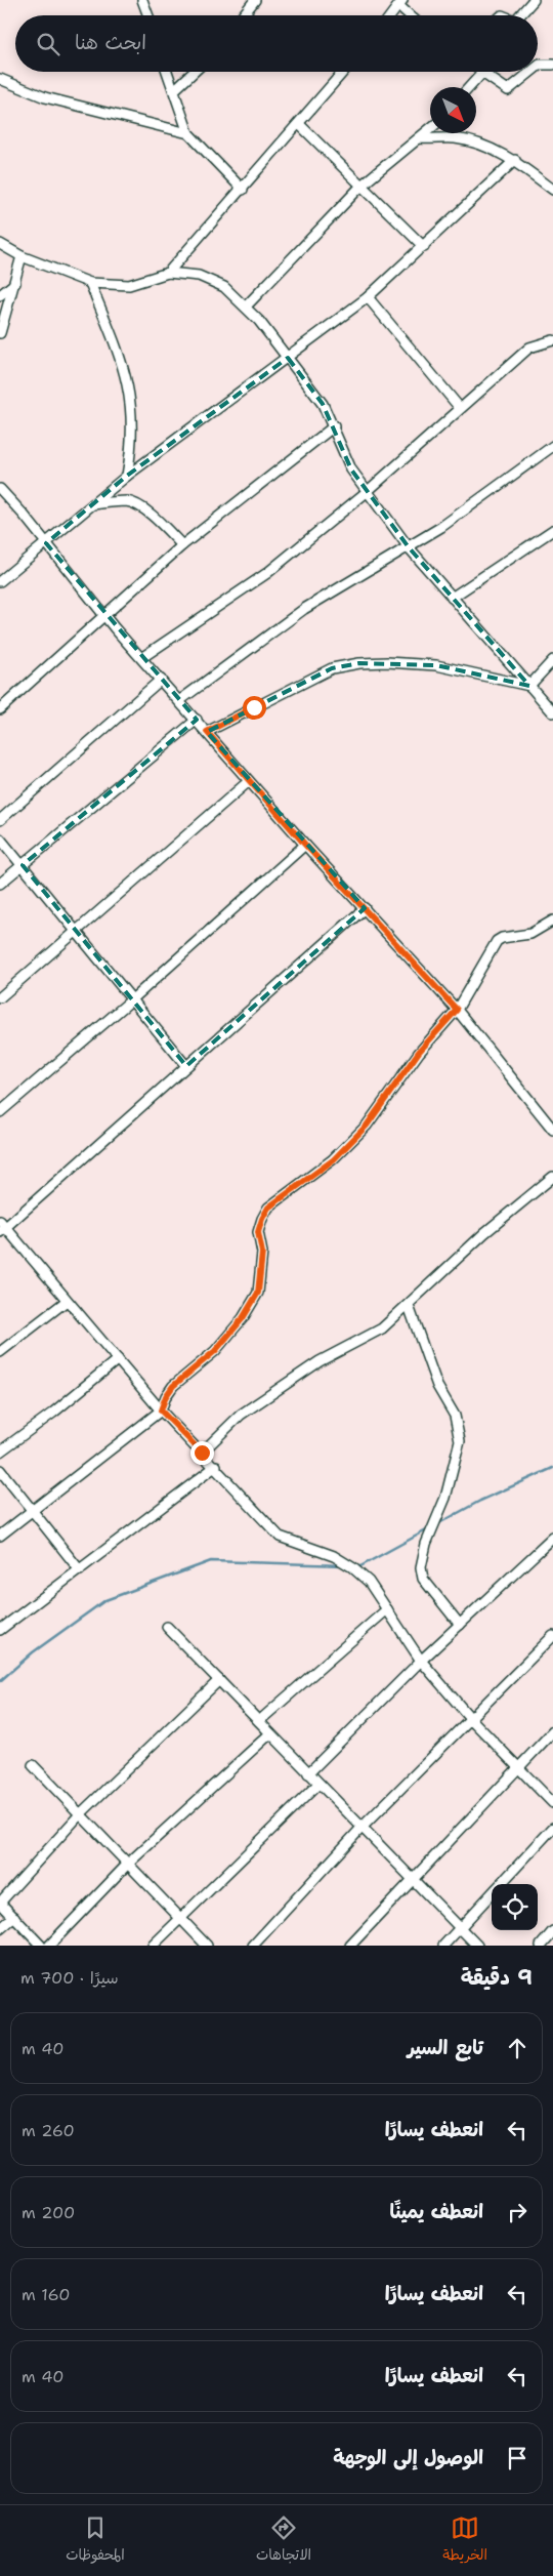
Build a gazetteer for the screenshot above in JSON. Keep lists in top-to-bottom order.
{
  "north": "bottom right",
  "page": {
    "search": "ابحث هنا",
    "heading": ["9 دقيقة", "سيرًا · 700 m"],
    "list": [
      ["تابع السير", "40 m"],
      ["انعطف يسارًا", "260 m"],
      ["انعطف يمينًا", "200 m"],
      ["انعطف يسارًا", "160 m"],
      ["انعطف يسارًا", "40 m"],
      "الوصول إلى الوجهة"
    ],
    "nav": ["الخريطة", "الاتجاهات", "المحفوظات"]
  }
}
